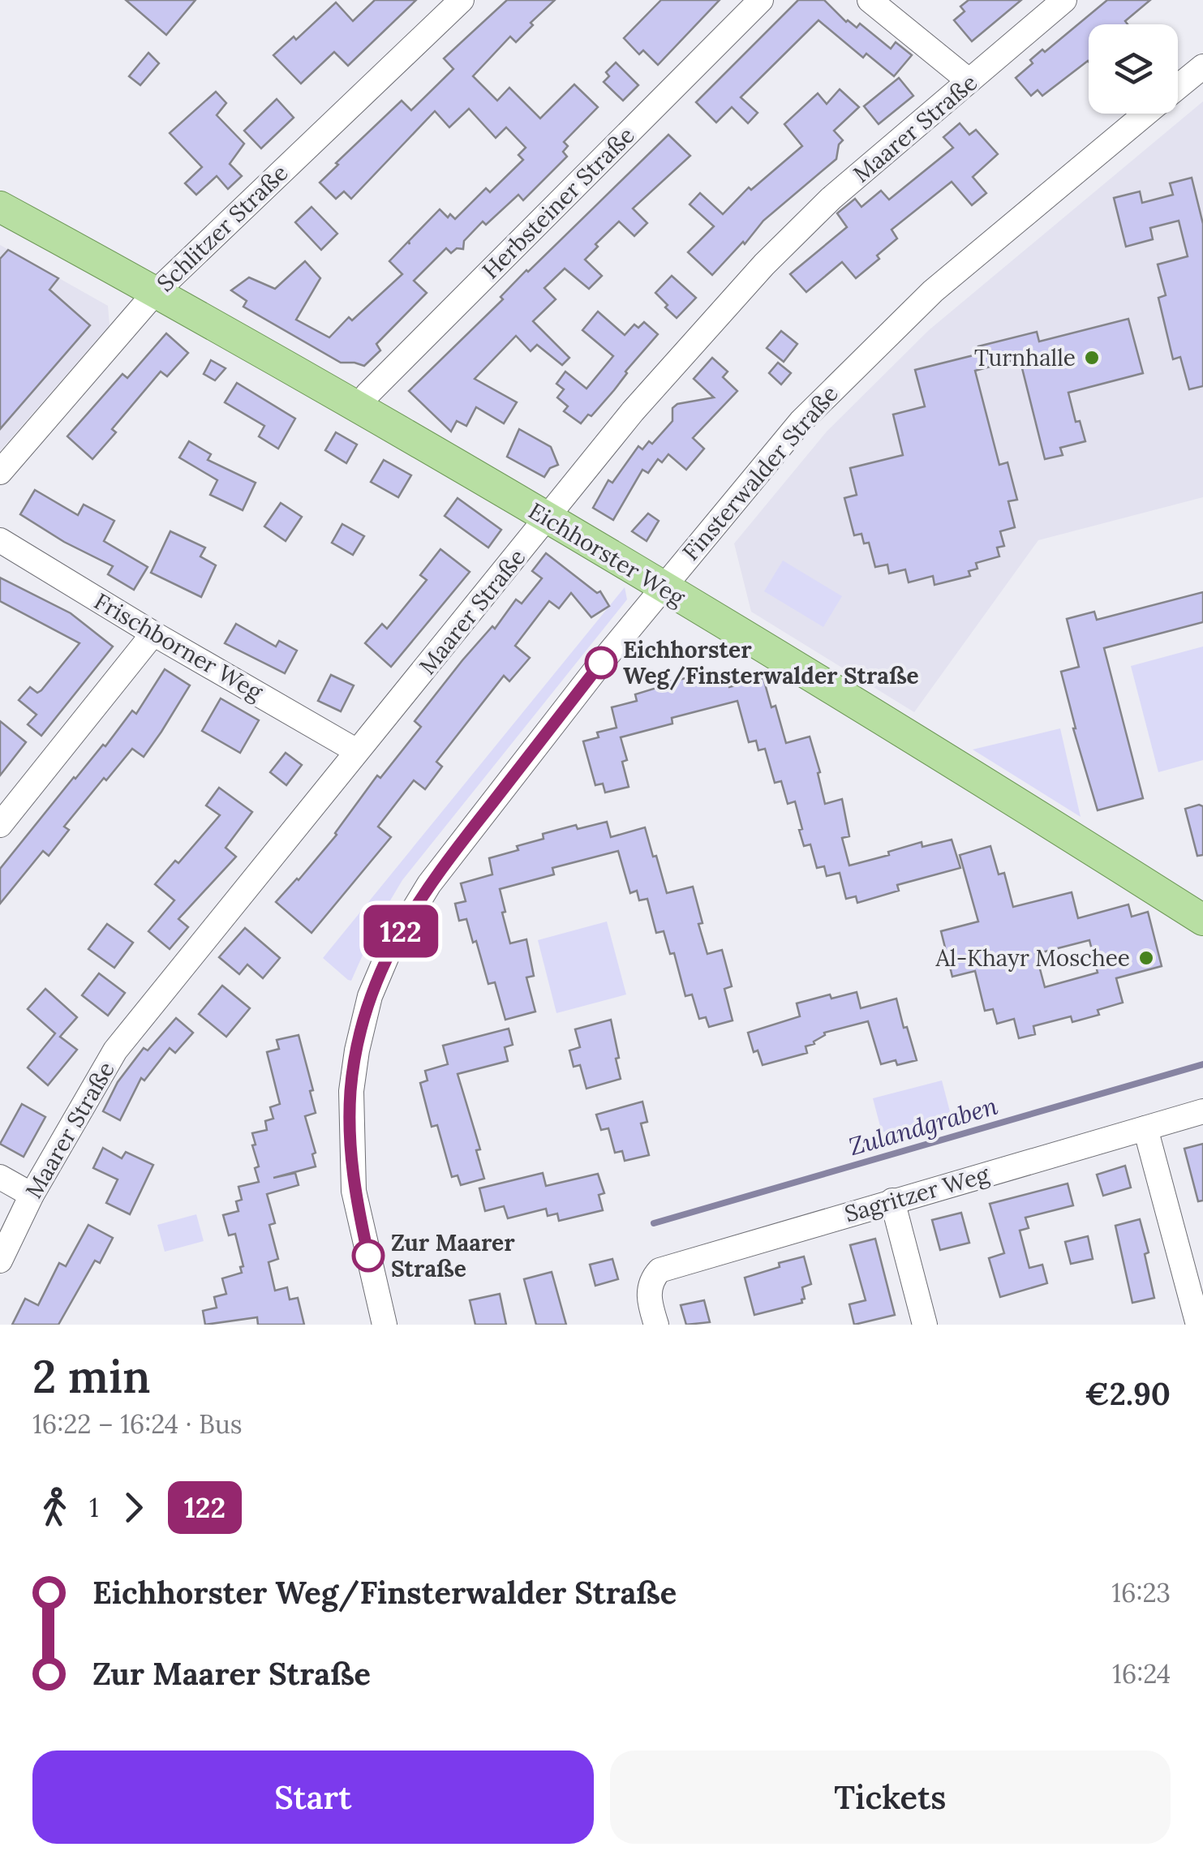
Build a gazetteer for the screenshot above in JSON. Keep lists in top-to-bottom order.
{
  "streets": {
    "main road": ["Eichhorster Weg"],
    "street": [
      "Maarer Straße",
      "Herbsteiner Straße",
      "Schlitzer Straße",
      "Finsterwalder Straße",
      "Frischborner Weg",
      "Sagritzer Weg"
    ]
  },
  "crossings": [
    ["Maarer Straße", "Eichhorster Weg"],
    ["Maarer Straße", "Frischborner Weg"],
    ["Herbsteiner Straße", "Eichhorster Weg"],
    ["Schlitzer Straße", "Eichhorster Weg"],
    ["Finsterwalder Straße", "Eichhorster Weg"]
  ],
  "water": ["Zulandgraben"],
  "places": [
    "Turnhalle",
    "Eichhorster Weg/Finsterwalder Straße",
    "Al-Khayr Moschee",
    "Zur Maarer Straße"
  ],
  "lines": ["bus line 122"],
  "page": {
    "on_map": "122",
    "heading": ["2 min", "16:22 – 16:24 · Bus", "€2.90"],
    "legs": ["1", "122"],
    "list": [
      {
        "name": "Eichhorster Weg/Finsterwalder Straße",
        "value": "16:23"
      },
      {
        "name": "Zur Maarer Straße",
        "value": "16:24"
      }
    ],
    "buttons": ["Start", "Tickets"]
  }
}
